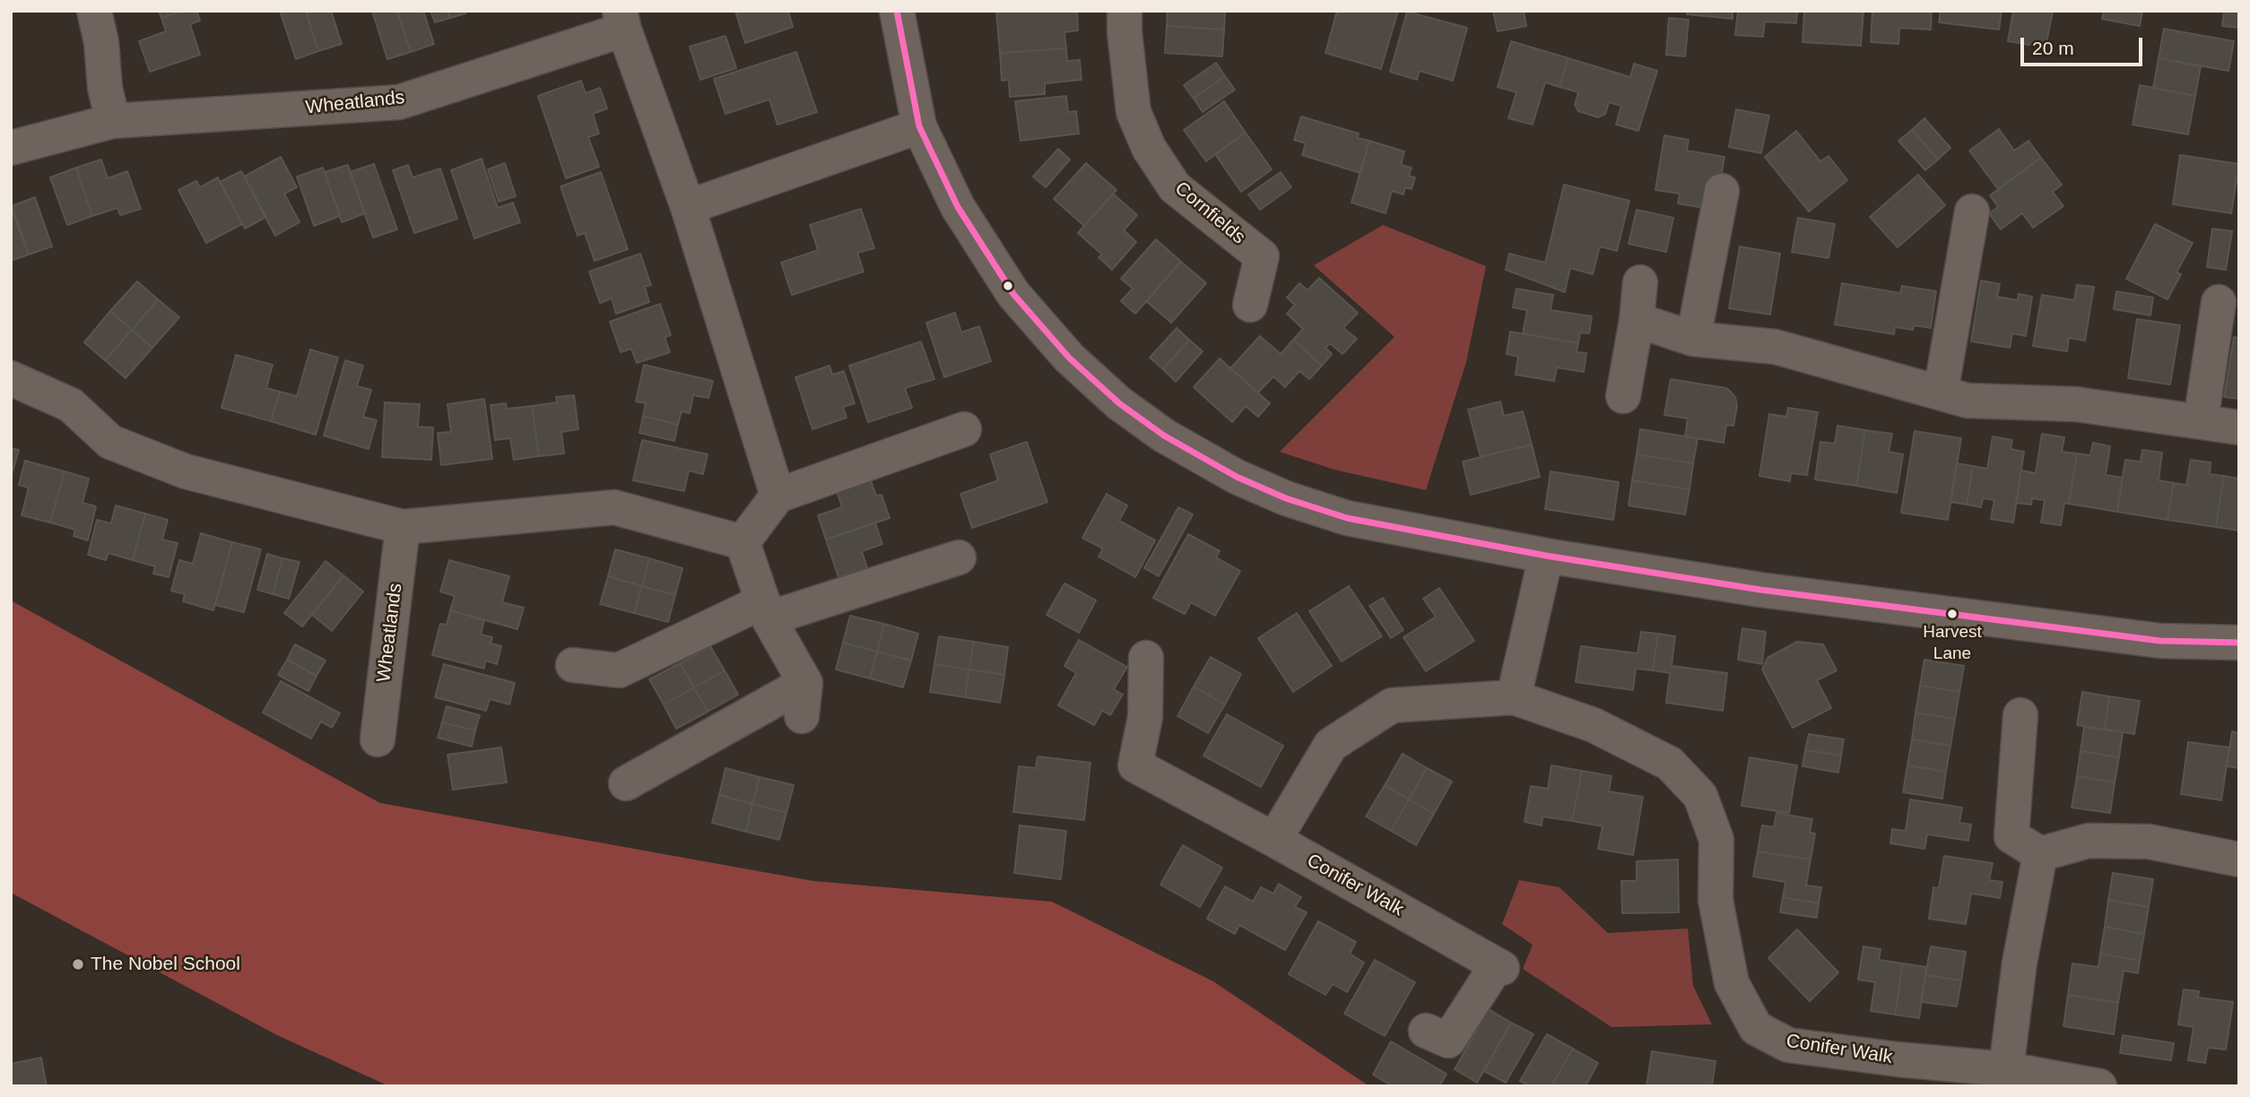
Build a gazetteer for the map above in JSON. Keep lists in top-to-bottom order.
{
  "streets": {
    "street": ["Wheatlands", "Cornfields", "Conifer Walk"]
  },
  "places": ["Harvest Lane", "The Nobel School"],
  "scale_bar": "20 m"
}
